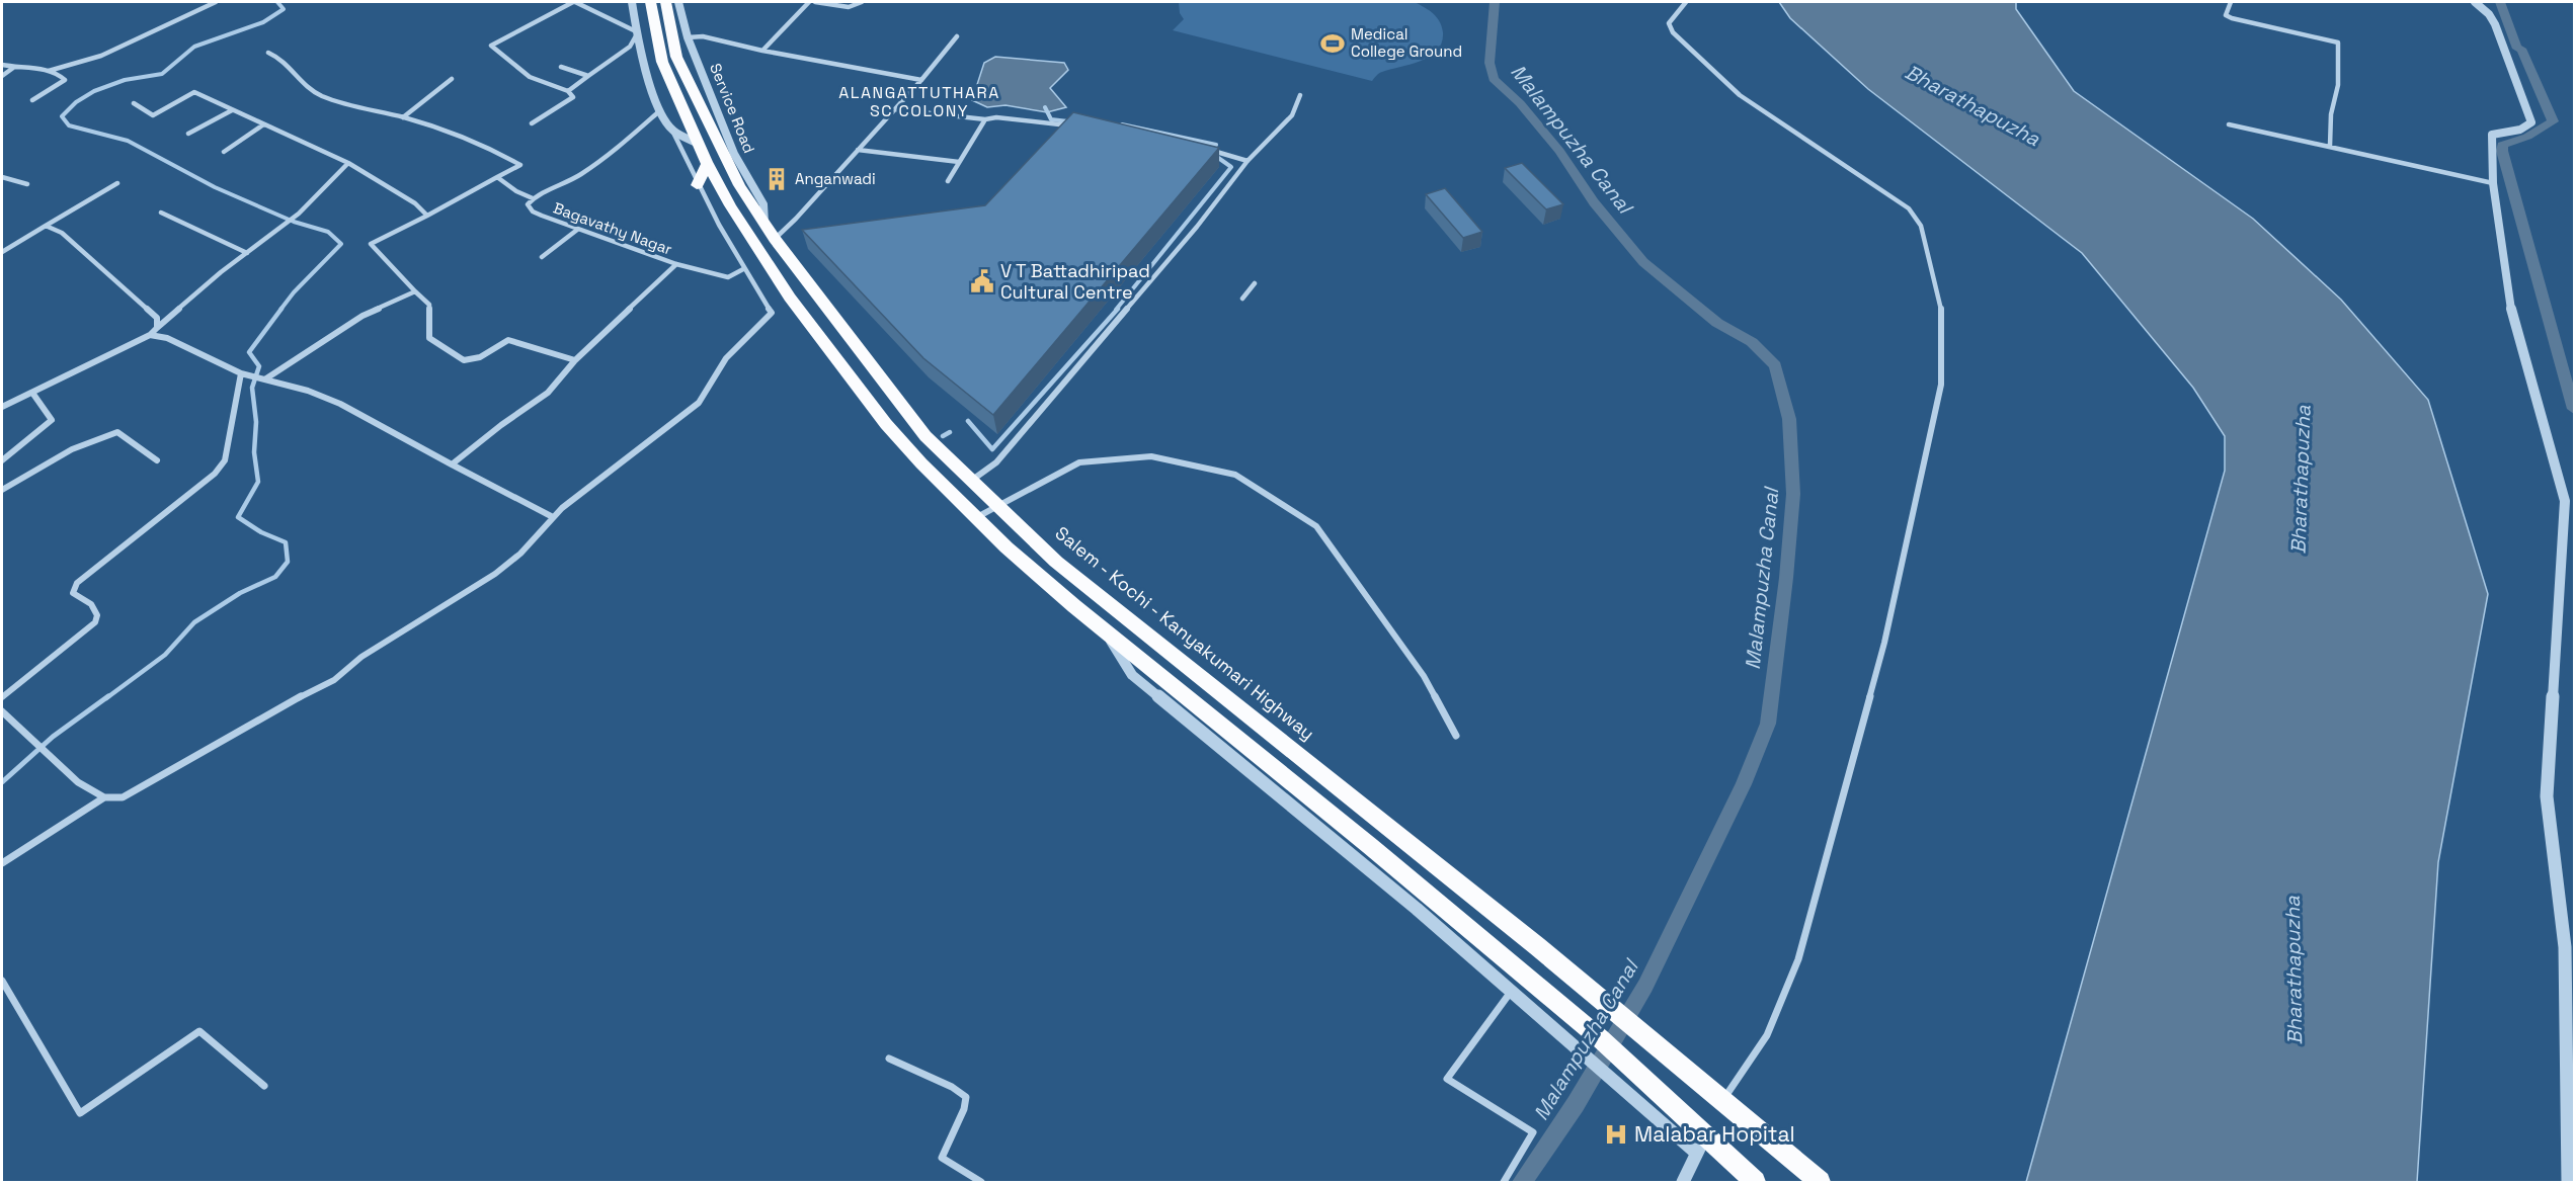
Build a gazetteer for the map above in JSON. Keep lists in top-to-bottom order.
{
  "streets": {
    "highway": ["Salem - Kochi - Kanyakumari Highway"],
    "street": ["Service Road", "Bagavathy Nagar"]
  },
  "crossings": [
    ["Service Road", "Salem - Kochi - Kanyakumari Highway"]
  ],
  "districts": ["ALANGATTUTHARA SC COLONY"],
  "water": ["Bharathapuzha", "Malampuzha Canal"],
  "places": {
    "sports": ["Medical College Ground"],
    "building": ["Anganwadi"],
    "public building": ["V T Battadhiripad Cultural Centre"],
    "hospital": ["Malabar Hopital"]
  }
}
